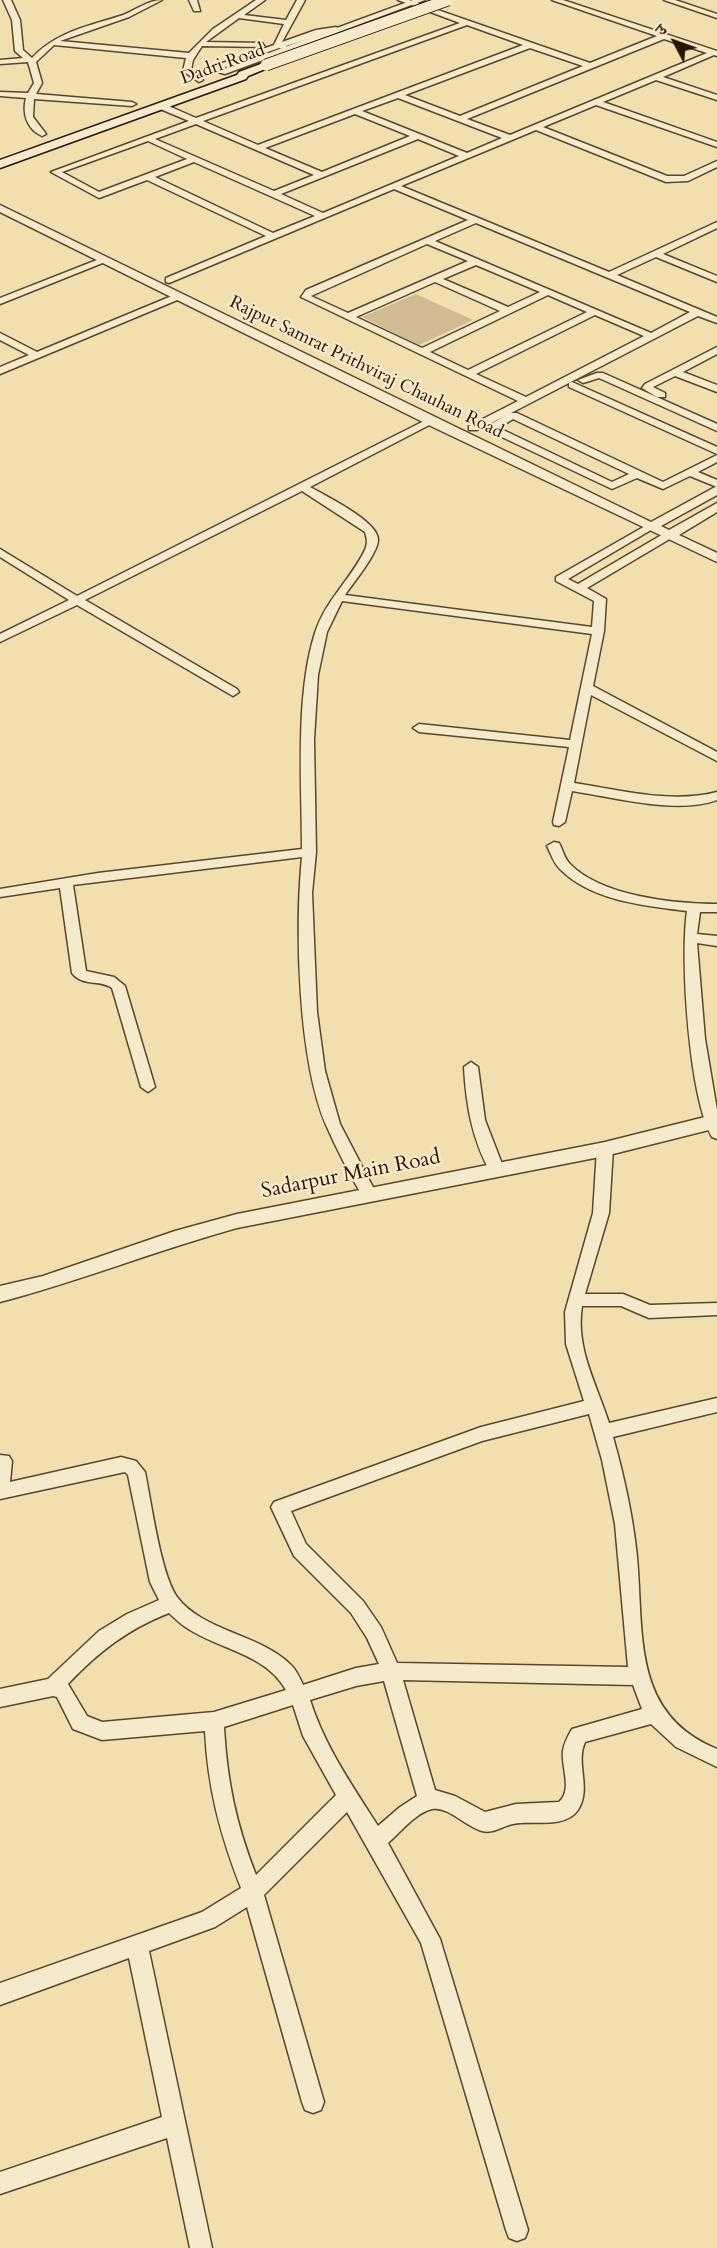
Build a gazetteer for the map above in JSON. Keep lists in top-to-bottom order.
{
  "streets": {
    "main road": ["Dadri Road"],
    "street": ["Rajput Samrat Prithviraj Chauhan Road", "Sadarpur Main Road"]
  },
  "north": "top left"
}
